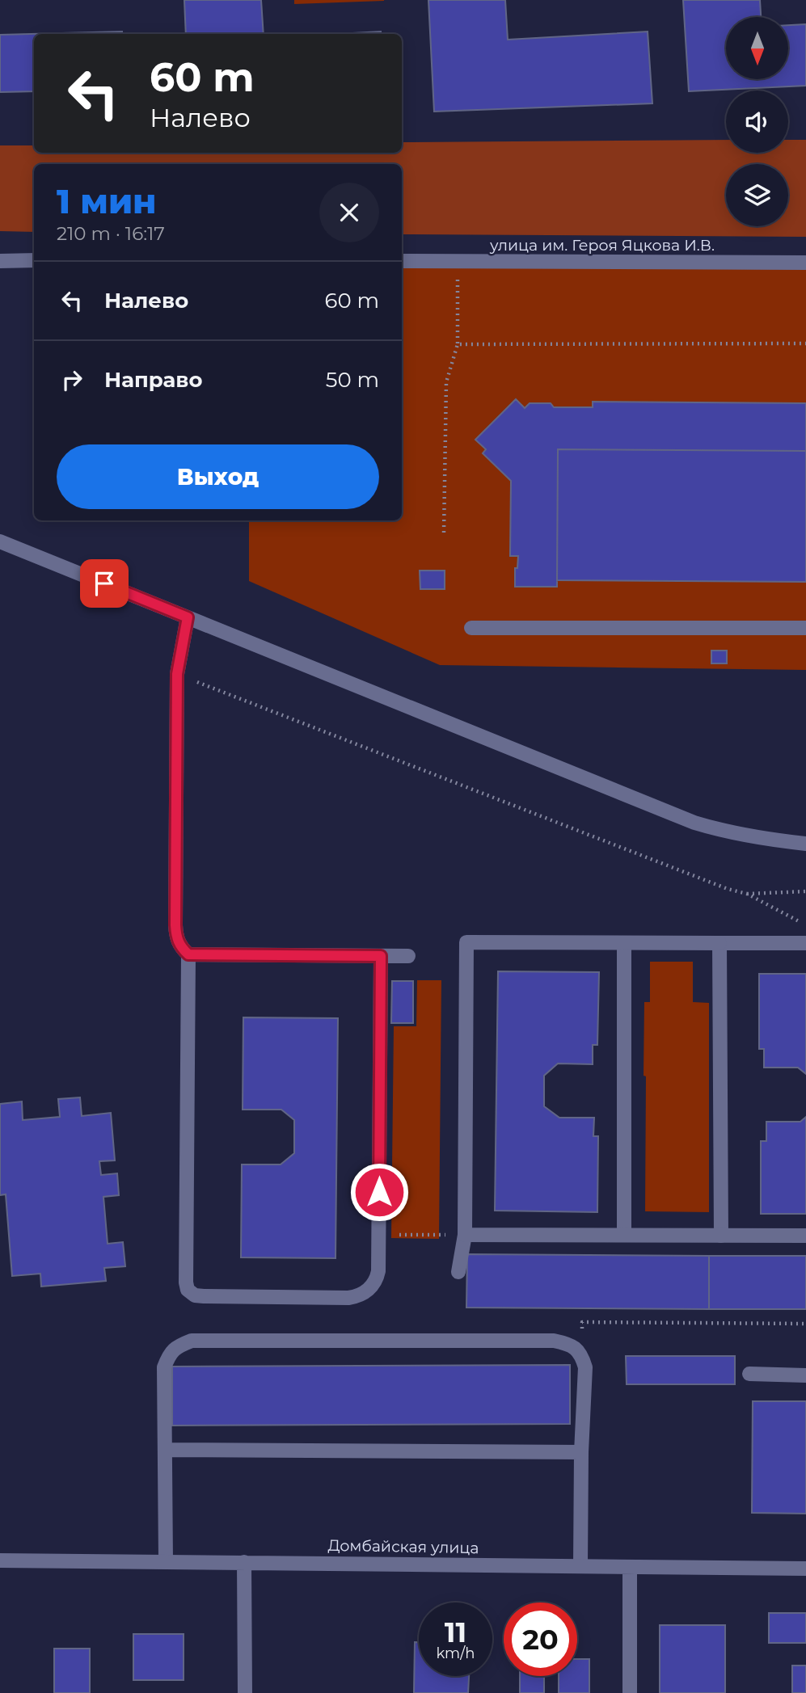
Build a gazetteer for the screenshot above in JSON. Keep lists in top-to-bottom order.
{
  "streets": {
    "street": ["улица им. Героя Яцкова И.В.", "Домбайская улица"]
  },
  "north": "bottom",
  "page": {
    "turn": ["60 m", "Налево"],
    "heading": ["1 мин", "210 m · 16:17"],
    "list": [
      {
        "name": "Налево",
        "value": "60 m"
      },
      {
        "name": "Направо",
        "value": "50 m"
      }
    ],
    "buttons": "Выход",
    "speed": "11 km/h",
    "limit": "20"
  }
}
